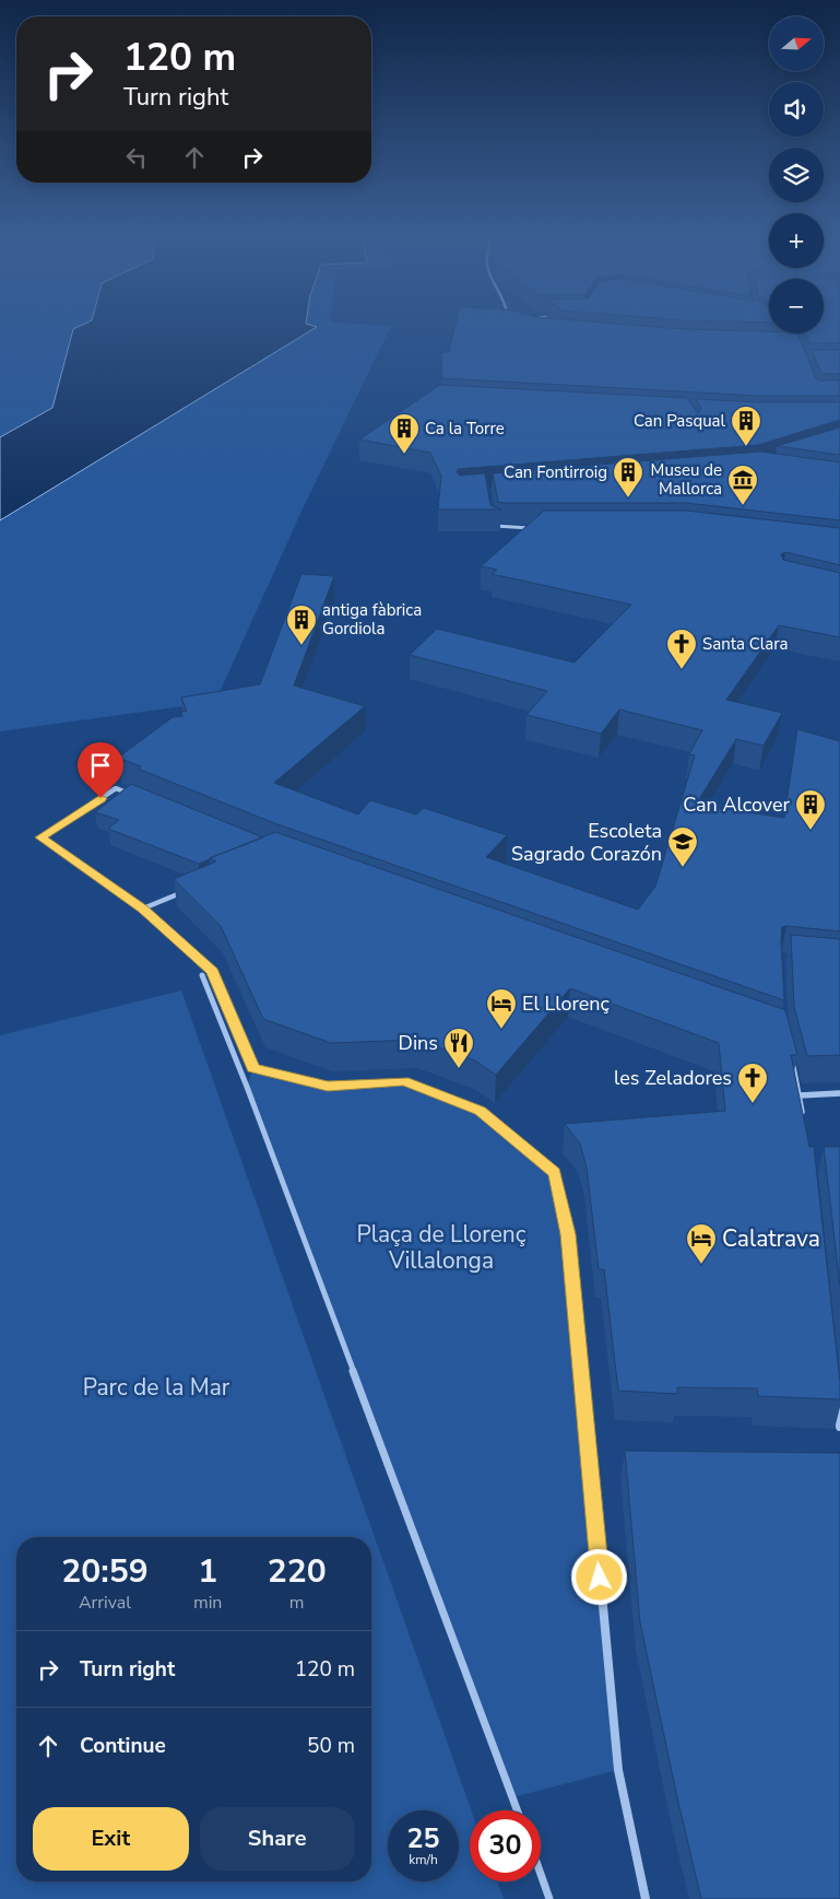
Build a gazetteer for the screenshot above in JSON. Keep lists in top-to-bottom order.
{
  "parks": ["Plaça de Llorenç Villalonga", "Parc de la Mar"],
  "places": {
    "building": [
      "Can Pasqual",
      "Ca la Torre",
      "Can Fontirroig",
      "antiga fàbrica Gordiola",
      "Can Alcover"
    ],
    "museum": ["Museu de Mallorca"],
    "church": ["Santa Clara", "les Zeladores"],
    "school or university": ["Escoleta Sagrado Corazón"],
    "hotel": ["El Llorenç", "Calatrava"],
    "restaurant": ["Dins"]
  },
  "north": "right",
  "page": {
    "map_buttons": ["+", "−"],
    "turn": ["120 m", "Turn right"],
    "eta": [
      "20:59",
      "Arrival",
      "1",
      "min",
      "220",
      "m"
    ],
    "list": [
      {
        "name": "Turn right",
        "value": "120 m"
      },
      {
        "name": "Continue",
        "value": "50 m"
      }
    ],
    "buttons": ["Exit", "Share"],
    "speed": "25 km/h",
    "limit": "30"
  }
}
